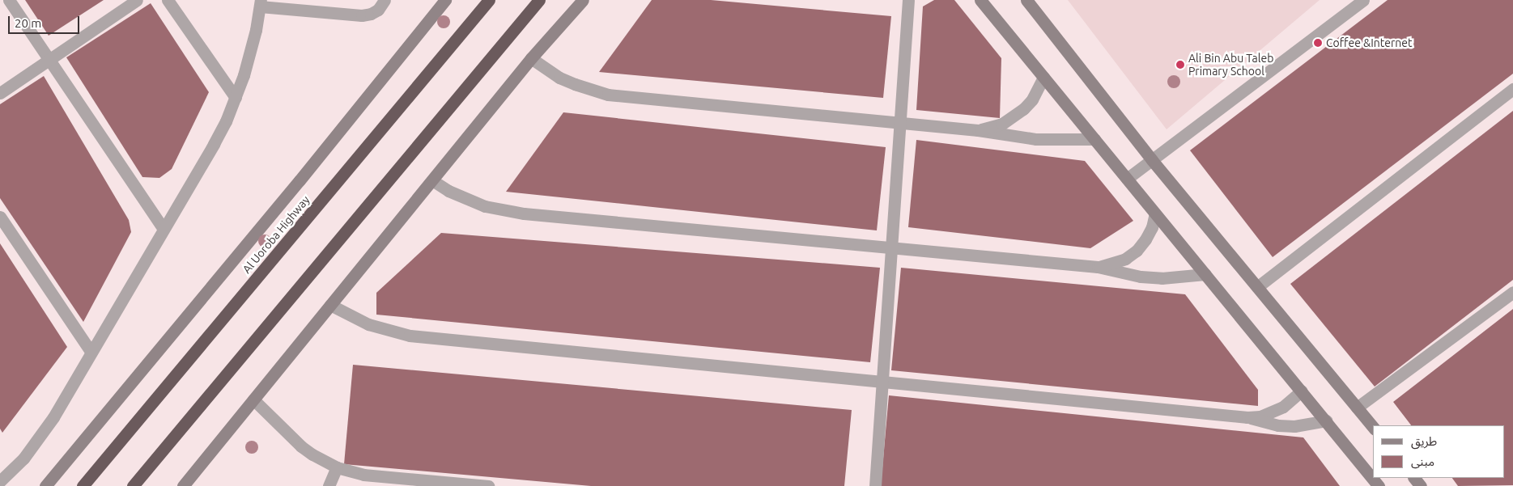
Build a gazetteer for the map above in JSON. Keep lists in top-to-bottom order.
{
  "streets": {
    "highway": ["Al Uoroba Highway"]
  },
  "places": ["Coffee &Internet", "Ali Bin Abu Taleb Primary School"],
  "legend": ["طريق", "مبنى"],
  "scale_bar": "20 m"
}
